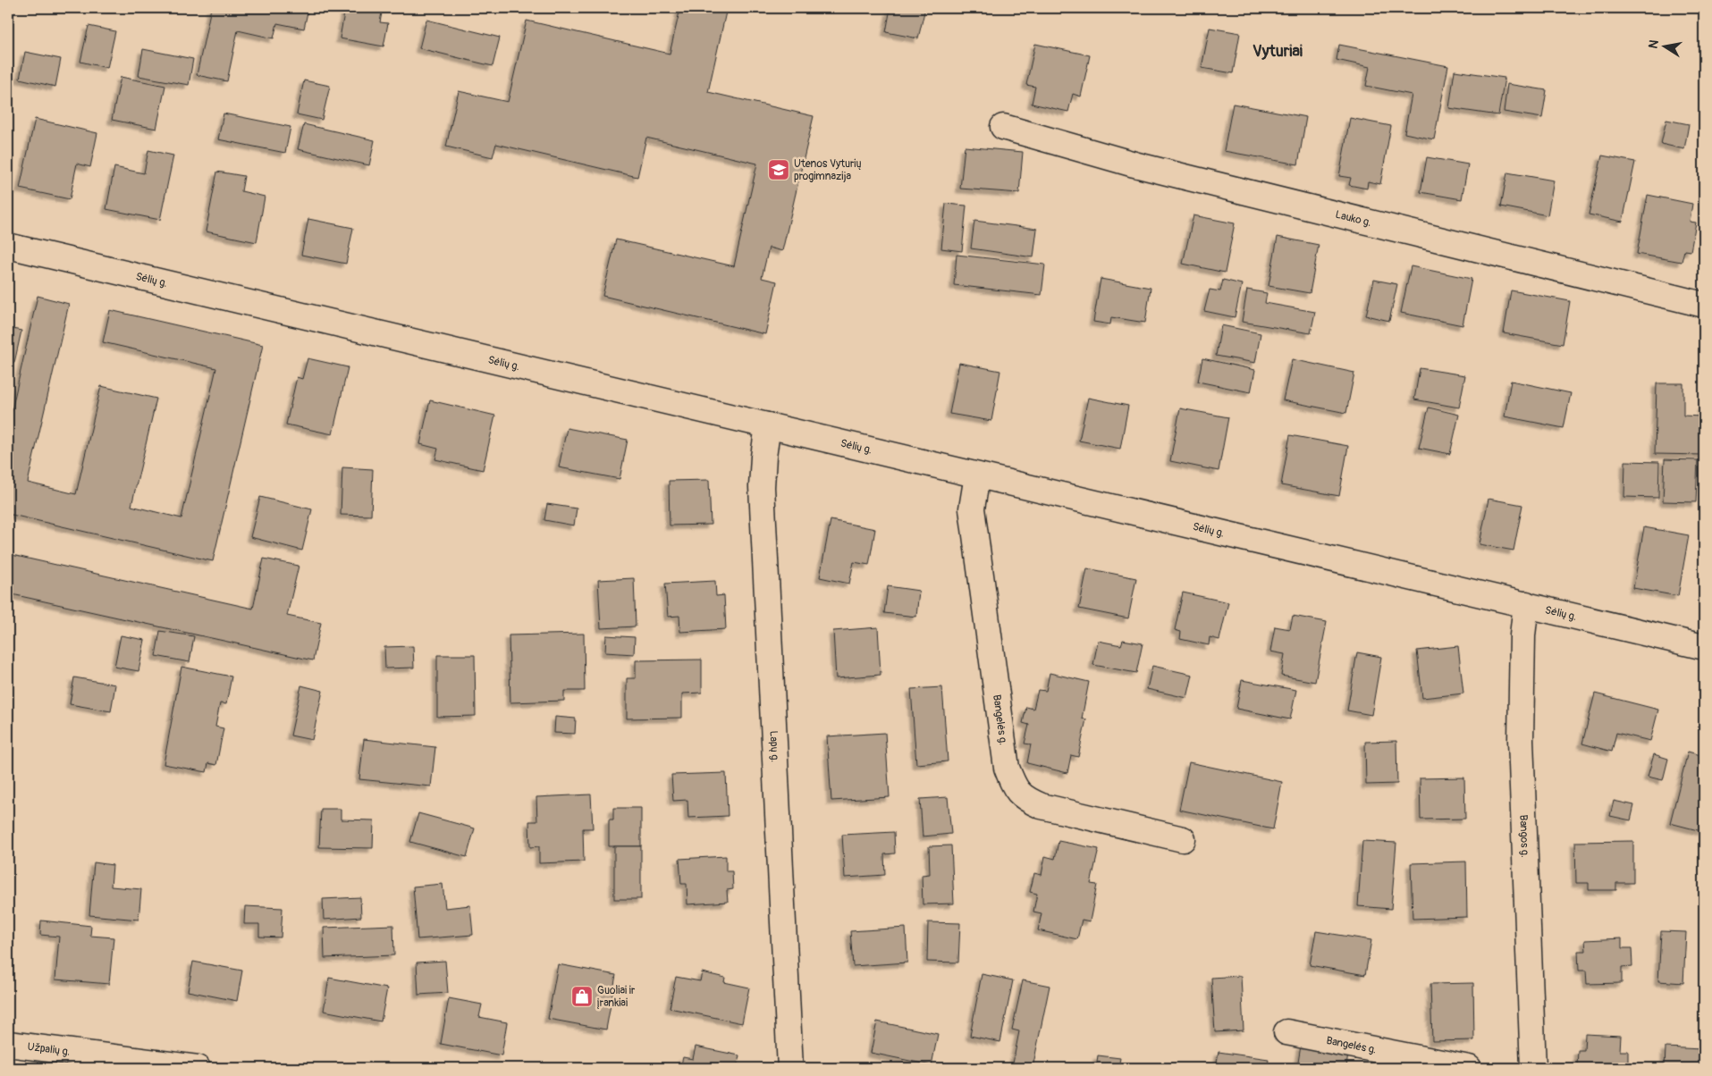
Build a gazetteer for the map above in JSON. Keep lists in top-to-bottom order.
{
  "streets": {
    "street": [
      "Lauko g.",
      "Sėlių g.",
      "Bangelės g.",
      "Lapų g.",
      "Bangos g.",
      "Užpalių g."
    ]
  },
  "crossings": [
    ["Sėlių g.", "Bangelės g."],
    ["Sėlių g.", "Lapų g."],
    ["Sėlių g.", "Bangos g."]
  ],
  "districts": ["Vyturiai"],
  "places": {
    "school or university": ["Utenos Vyturių progimnazija"],
    "shop": ["Guoliai ir įrankiai"]
  },
  "north": "left"
}
